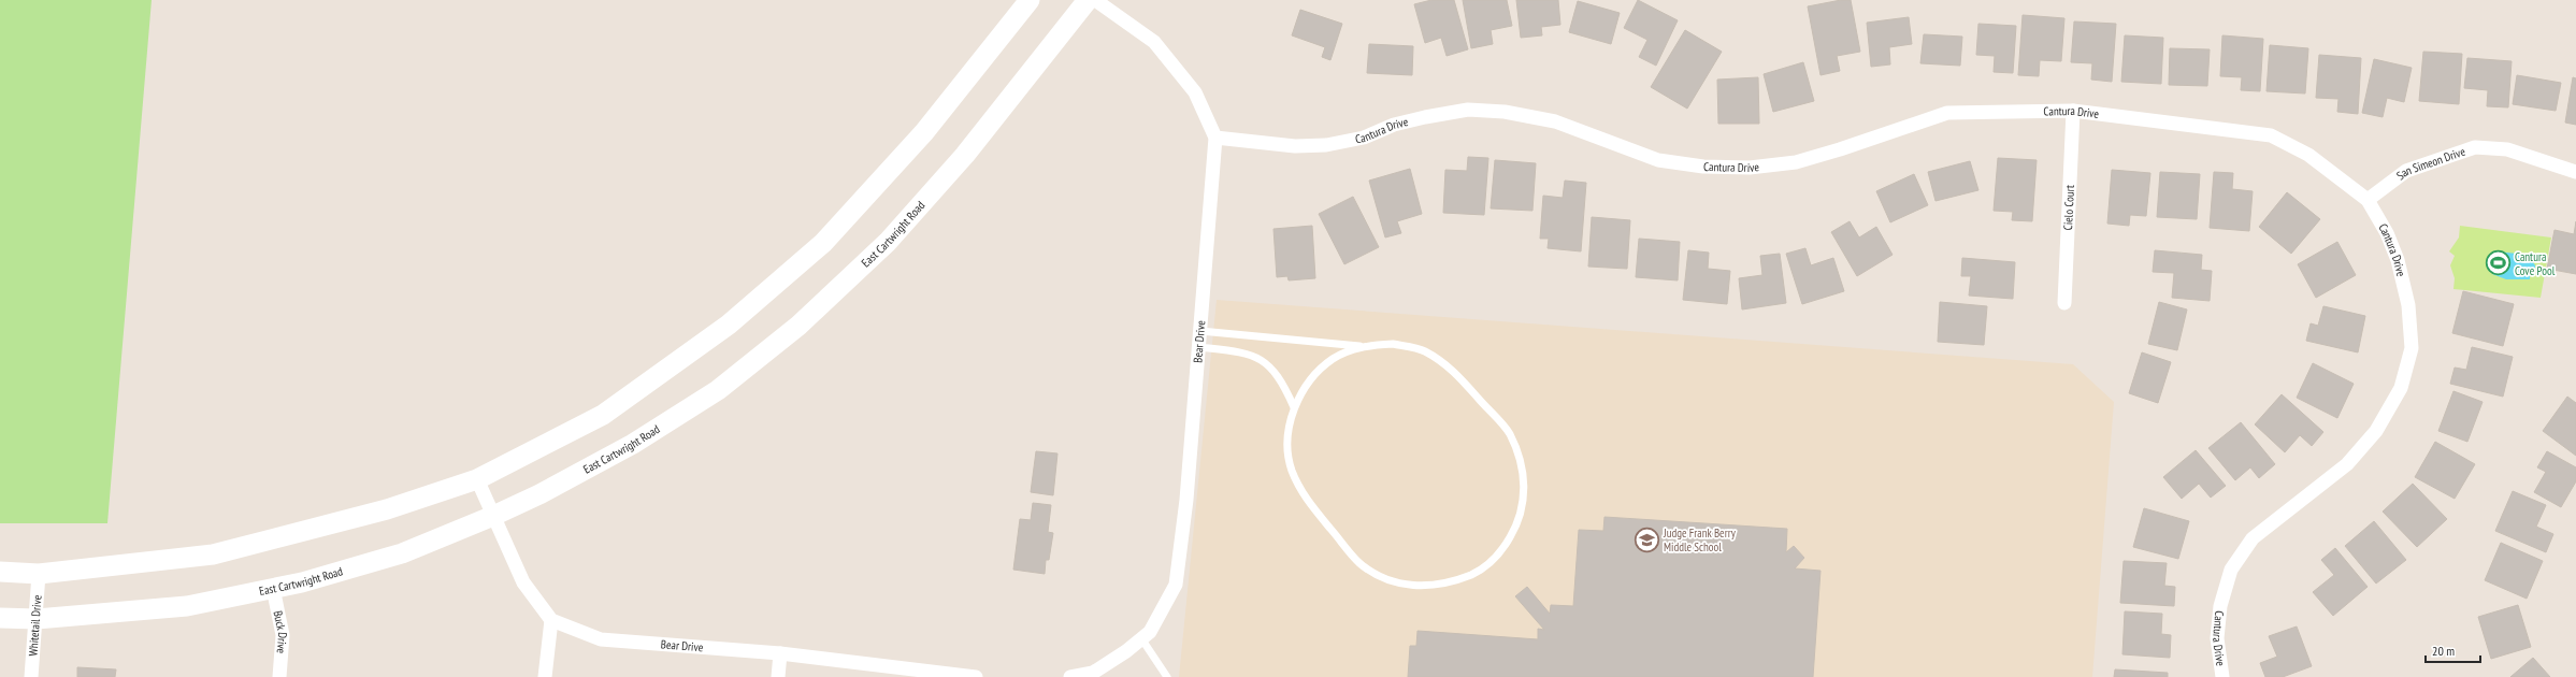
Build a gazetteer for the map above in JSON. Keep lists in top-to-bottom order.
{
  "streets": {
    "main road": ["East Cartwright Road"],
    "street": [
      "Cantura Drive",
      "San Simeon Drive",
      "Cielo Court",
      "Bear Drive",
      "Whitetail Drive",
      "Buck Drive"
    ]
  },
  "crossings": [
    ["Cantura Drive", "San Simeon Drive"],
    ["Cantura Drive", "Cielo Court"],
    ["Cantura Drive", "Bear Drive"],
    ["East Cartwright Road", "Whitetail Drive"],
    ["East Cartwright Road", "Buck Drive"]
  ],
  "places": {
    "sports": ["Cantura Cove Pool"],
    "school or university": ["Judge Frank Berry Middle School"]
  },
  "scale_bar": "20 m"
}
